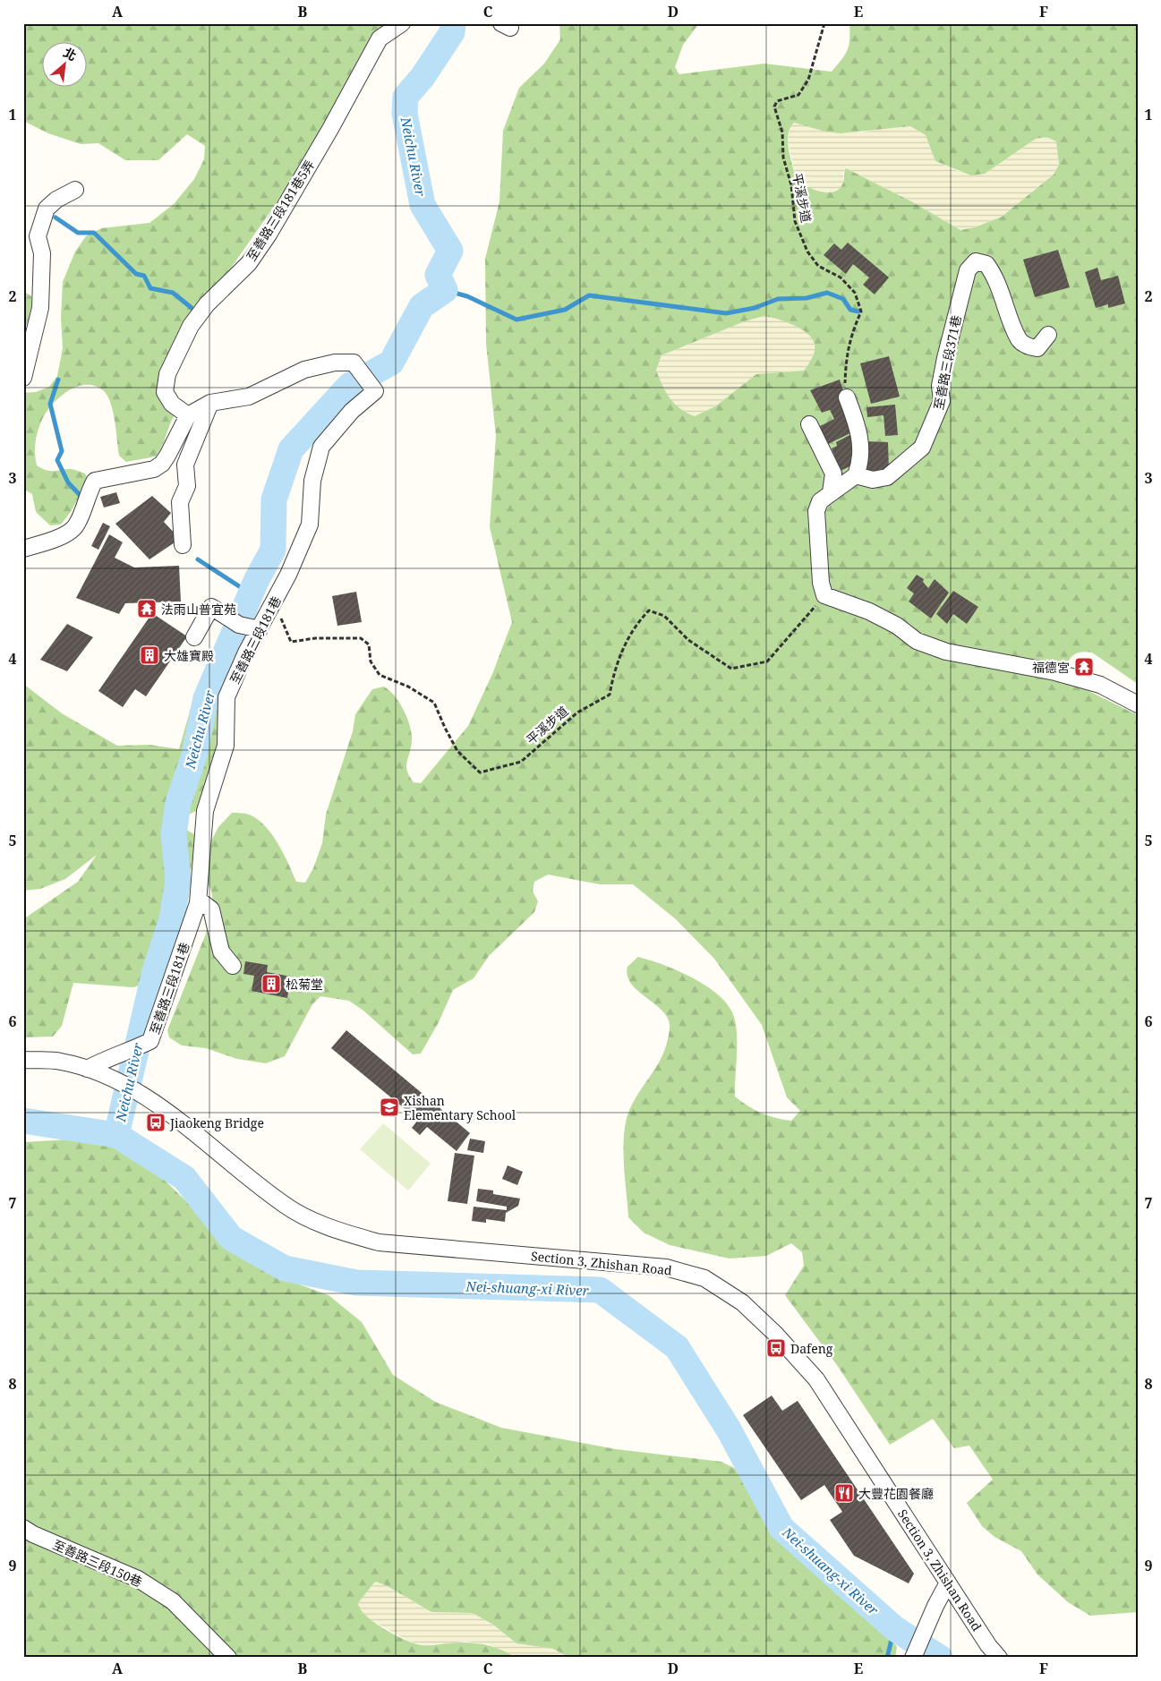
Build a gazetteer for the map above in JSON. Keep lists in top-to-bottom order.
{
  "streets": {
    "street": [
      "至善路三段181巷5弄",
      "至善路三段371巷",
      "至善路三段181巷",
      "Section 3, Zhishan Road",
      "至善路三段150巷"
    ],
    "path": ["平溪步道"]
  },
  "crossings": [
    ["平溪步道", "至善路三段181巷"],
    ["至善路三段181巷", "Section 3, Zhishan Road"]
  ],
  "water": ["Neichu River", "Nei-shuang-xi River"],
  "places": {
    "temple": ["法雨山普宜苑", "福德宮"],
    "building": ["大雄寶殿", "松菊堂"],
    "school or university": ["Xishan Elementary School"],
    "bus stop": ["Jiaokeng Bridge", "Dafeng"],
    "restaurant": ["大豐花園餐廳"]
  },
  "north": "top right",
  "grid": {
    "columns": [
      "A",
      "B",
      "C",
      "D",
      "E",
      "F"
    ],
    "rows": [
      "1",
      "2",
      "3",
      "4",
      "5",
      "6",
      "7",
      "8",
      "9"
    ]
  }
}
